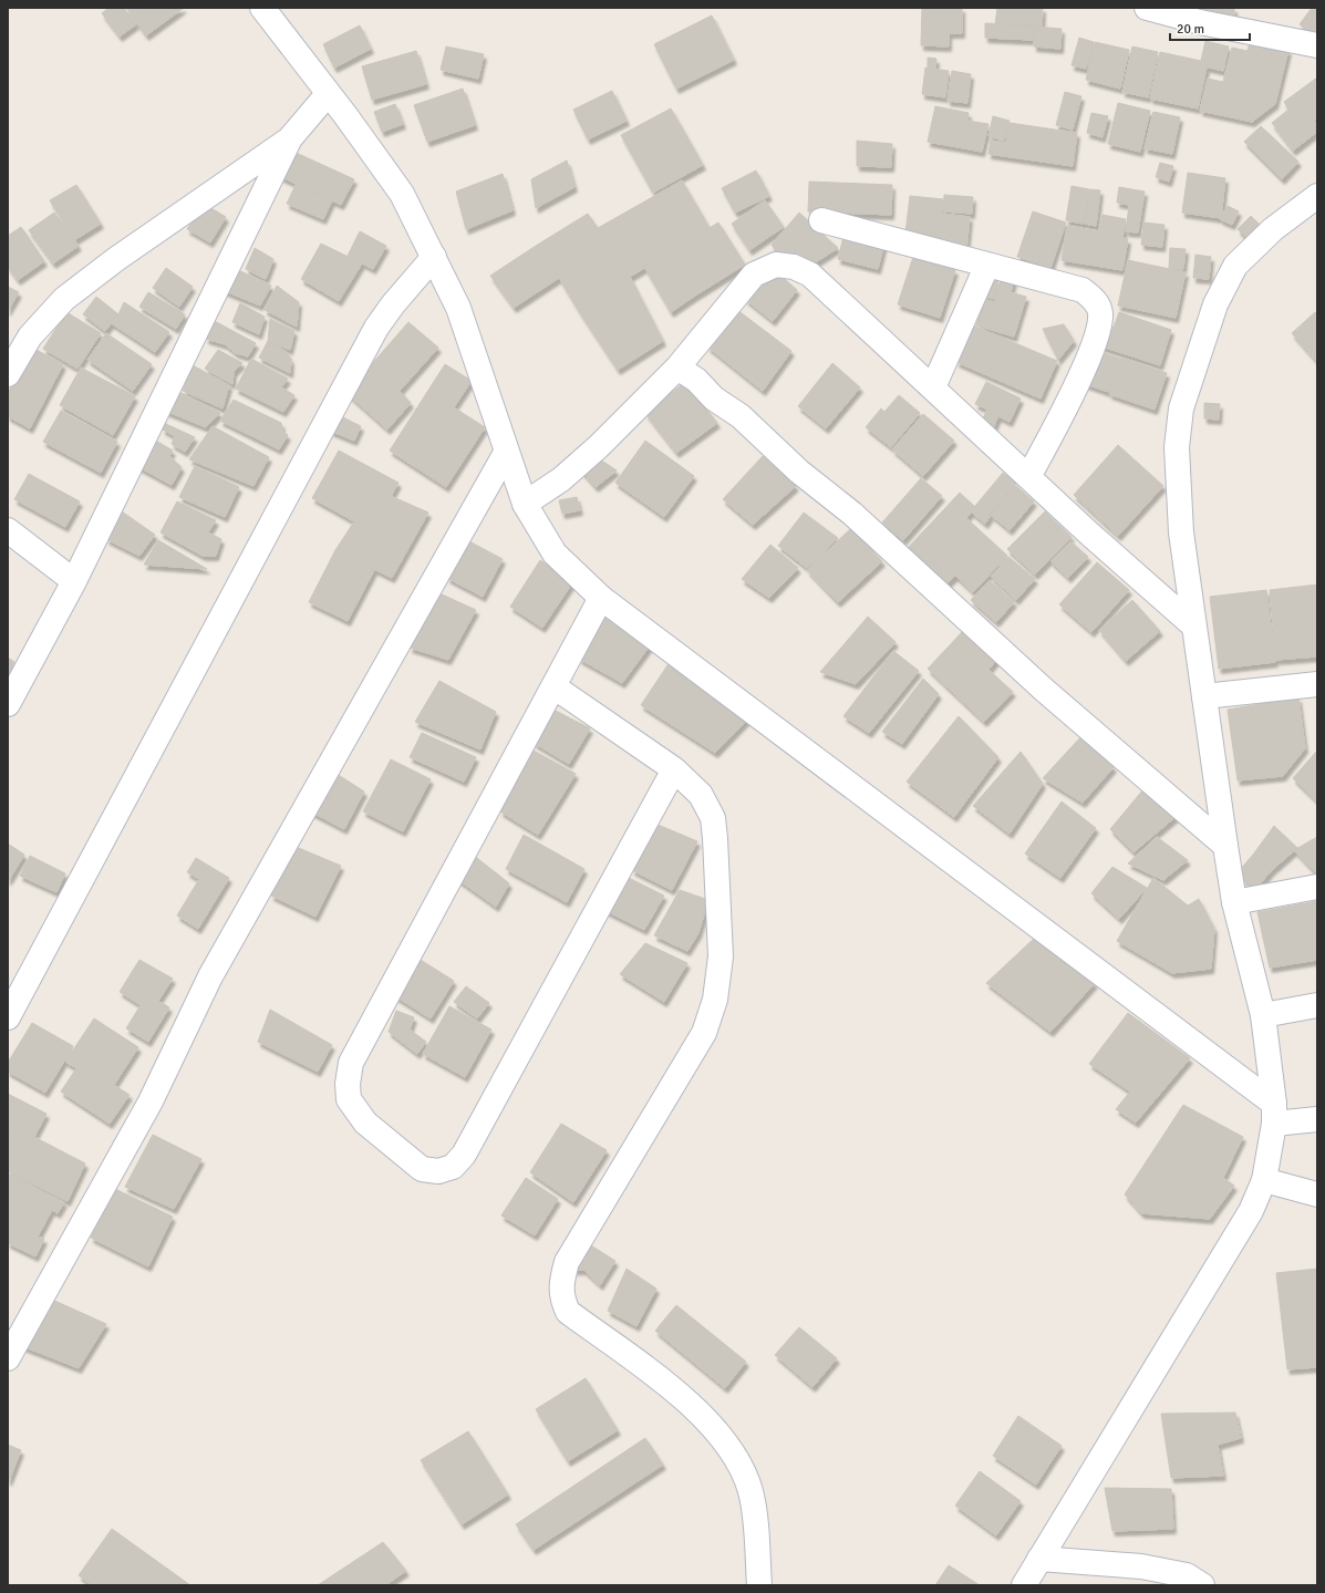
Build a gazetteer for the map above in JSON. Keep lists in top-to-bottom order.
{
  "scale_bar": "20 m"
}
